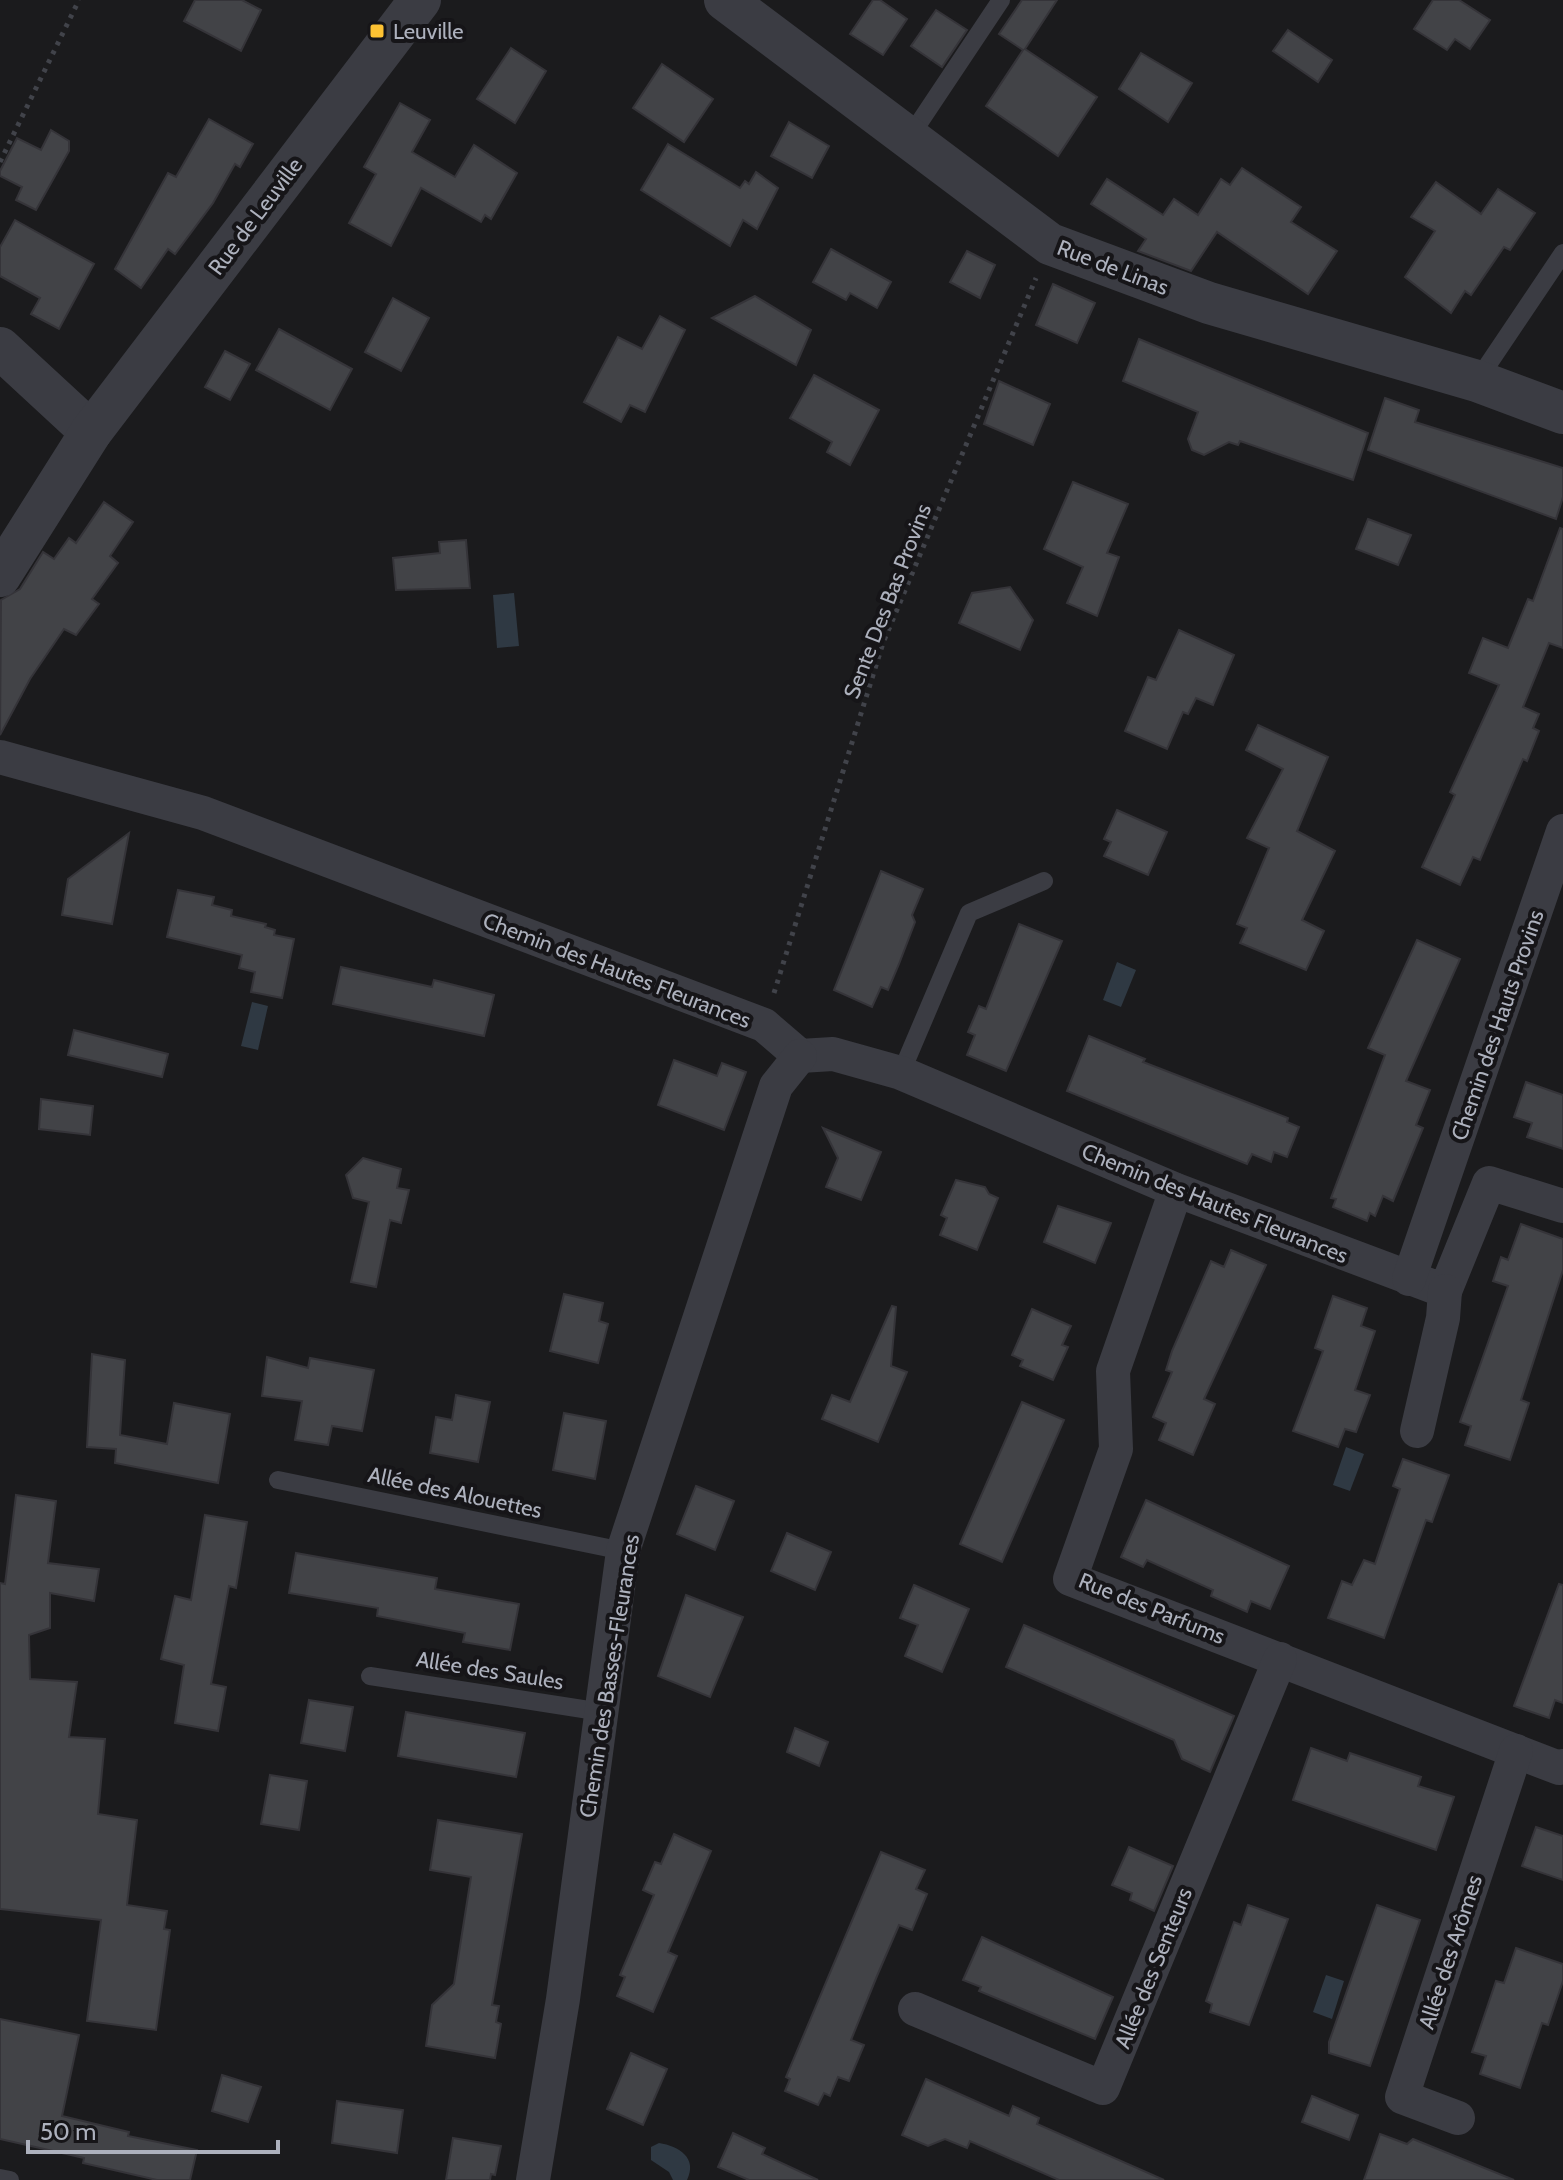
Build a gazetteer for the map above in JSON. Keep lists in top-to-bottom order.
{
  "streets": {
    "street": [
      "Rue de Leuville",
      "Rue de Linas",
      "Chemin des Hautes Fleurances",
      "Chemin des Hauts Provins",
      "Rue des Parfums",
      "Chemin des Basses-Fleurances",
      "Allée des Arômes",
      "Allée des Senteurs"
    ],
    "lane": ["Allée des Alouettes", "Allée des Saules"],
    "path": ["Sente Des Bas Provins"]
  },
  "crossings": [
    ["Rue de Linas", "Sente Des Bas Provins"],
    ["Sente Des Bas Provins", "Chemin des Hautes Fleurances"],
    ["Chemin des Hautes Fleurances", "Chemin des Hauts Provins"],
    ["Chemin des Hautes Fleurances", "Rue des Parfums"],
    ["Chemin des Hautes Fleurances", "Chemin des Basses-Fleurances"],
    ["Allée des Alouettes", "Chemin des Basses-Fleurances"],
    ["Rue des Parfums", "Allée des Arômes"],
    ["Rue des Parfums", "Allée des Senteurs"],
    ["Allée des Saules", "Chemin des Basses-Fleurances"]
  ],
  "places": {
    "transit": ["Leuville"]
  },
  "scale_bar": "50 m"
}
